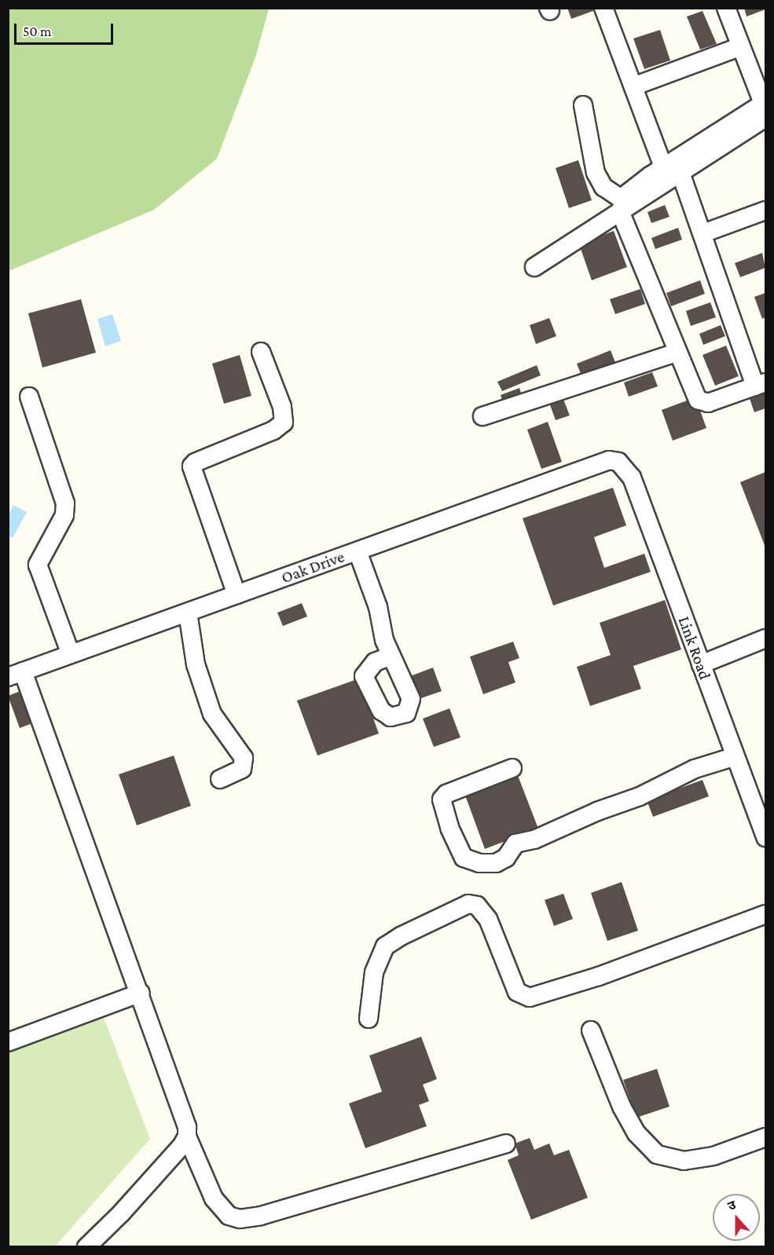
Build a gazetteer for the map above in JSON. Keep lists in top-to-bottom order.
{
  "streets": {
    "street": ["Oak Drive", "Link Road"]
  },
  "crossings": [
    ["Oak Drive", "Link Road"]
  ],
  "scale_bar": "50 m",
  "north": "top"
}
